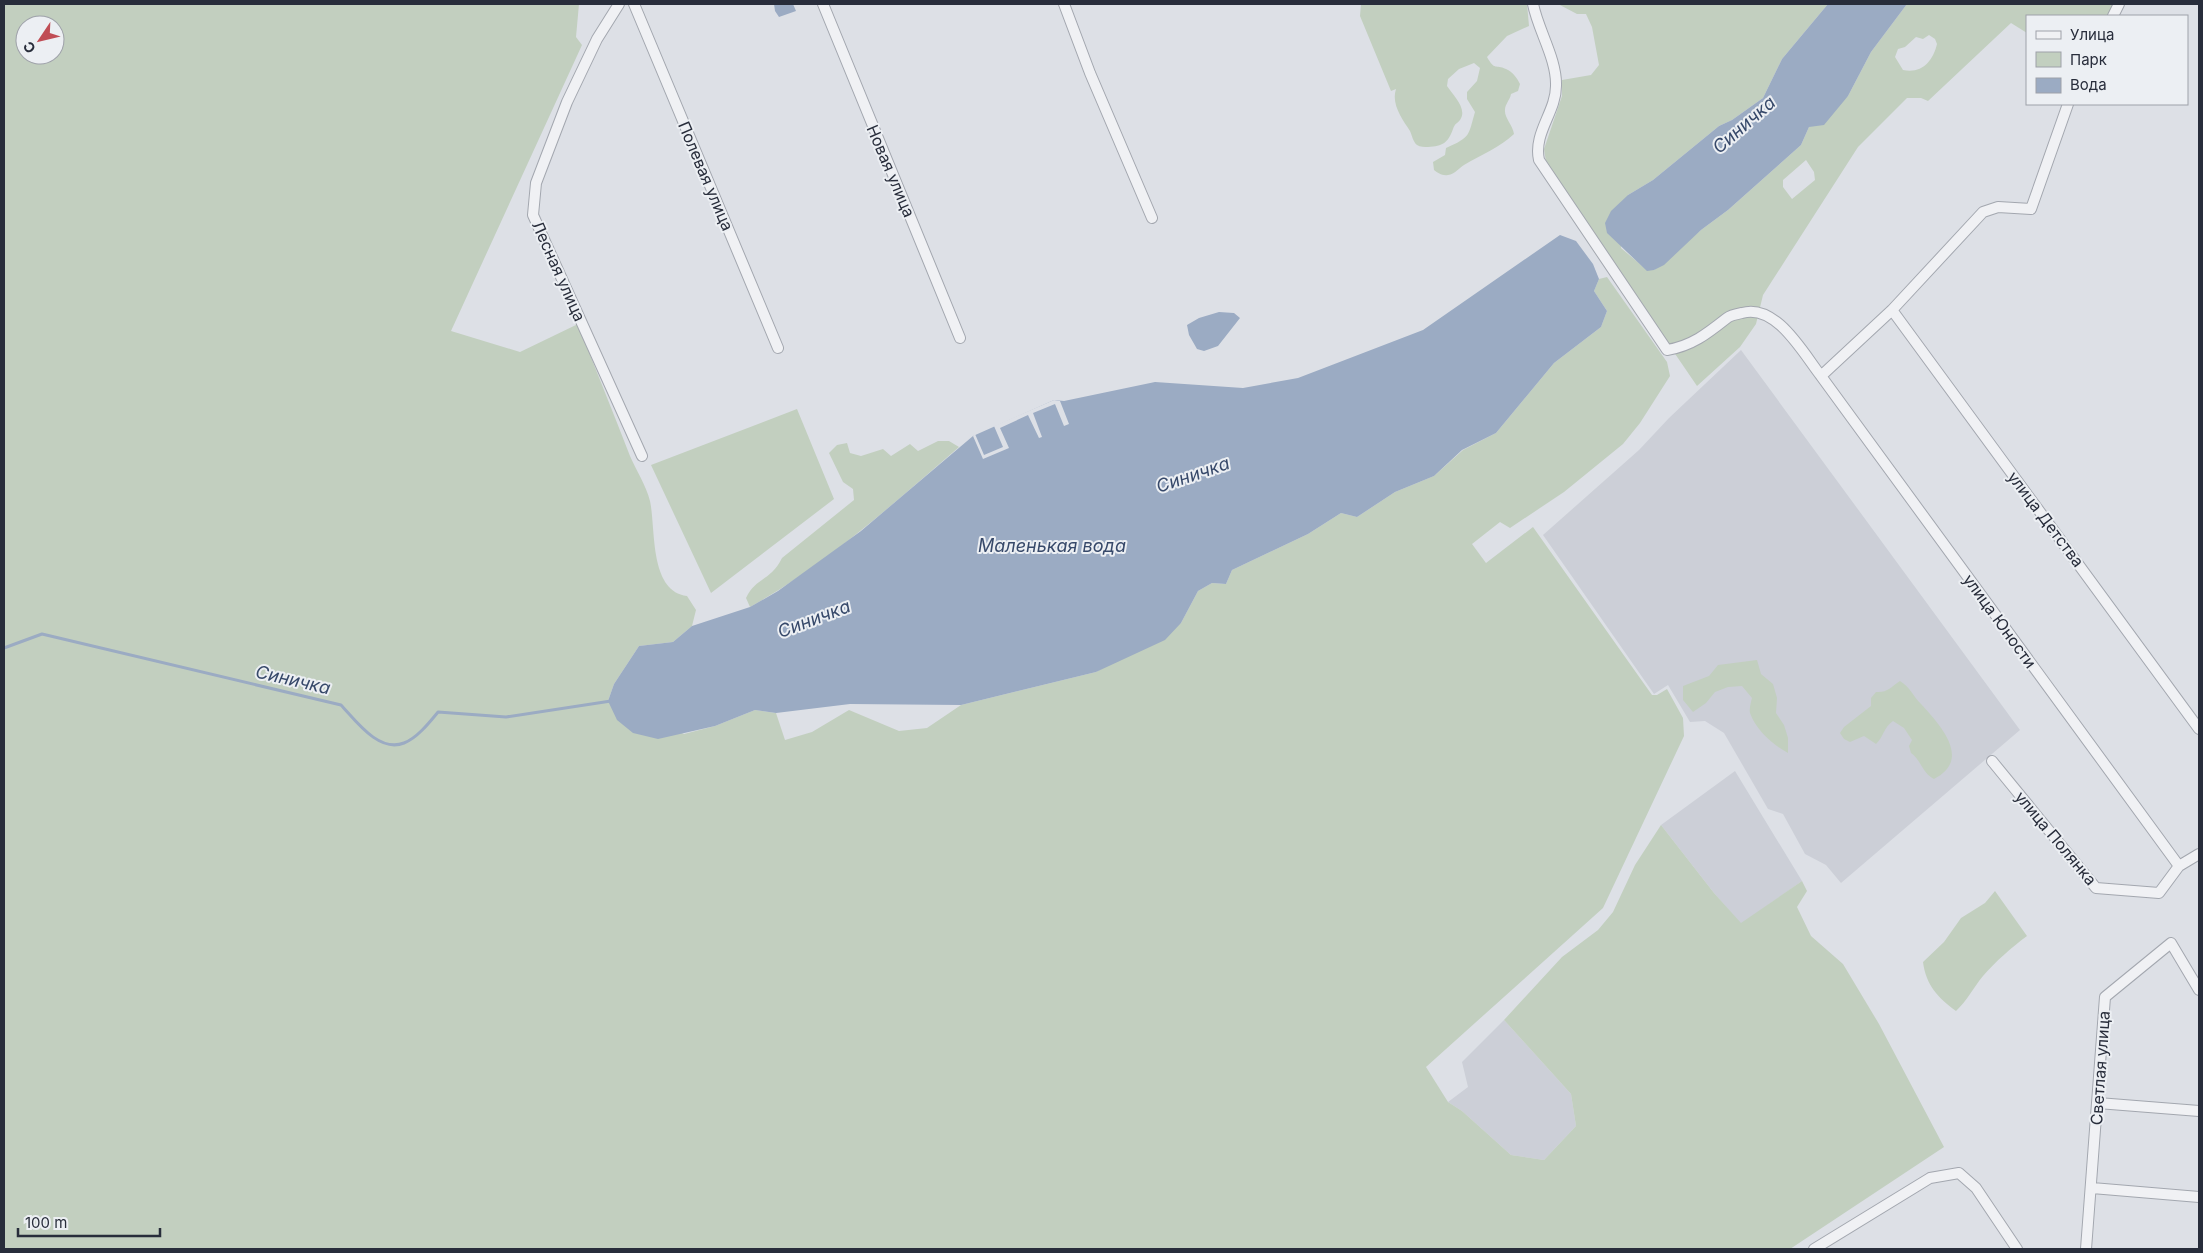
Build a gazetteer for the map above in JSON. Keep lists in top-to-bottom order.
{
  "streets": {
    "street": [
      "Новая улица",
      "Полевая улица",
      "Лесная улица",
      "улица Детства",
      "улица Юности",
      "улица Полянка",
      "Светлая улица"
    ]
  },
  "crossings": [
    ["улица Юности", "улица Полянка"]
  ],
  "water": ["Синичка", "Маленькая вода"],
  "legend": ["Улица", "Парк", "Вода"],
  "scale_bar": "100 m",
  "north": "bottom left"
}
